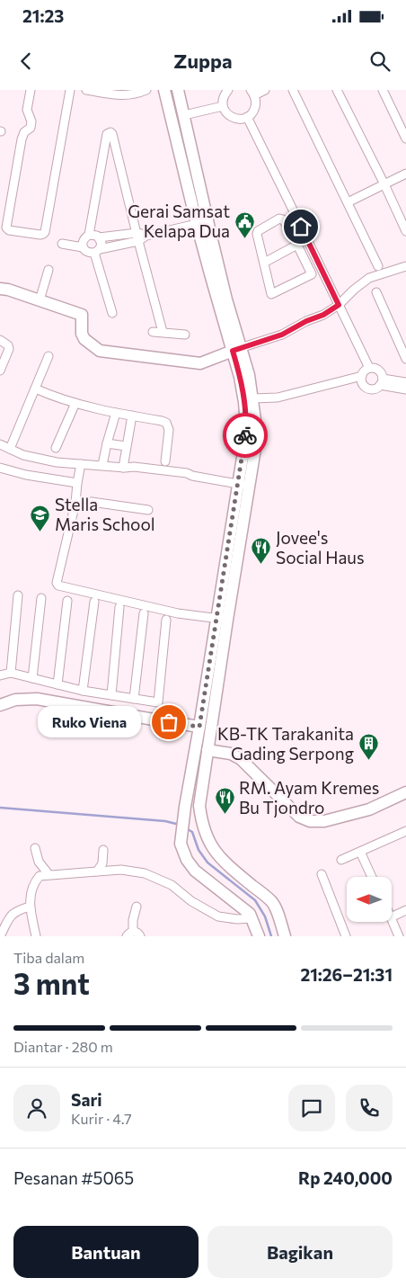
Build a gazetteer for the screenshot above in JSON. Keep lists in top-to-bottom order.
{
  "places": {
    "public building": ["Gerai Samsat Kelapa Dua"],
    "school or university": ["Stella Maris School"],
    "restaurant": ["Jovee's Social Haus", "RM. Ayam Kremes Bu Tjondro"],
    "other": ["Ruko Viena"],
    "building": ["KB-TK Tarakanita Gading Serpong"]
  },
  "north": "left",
  "page": {
    "status": "21:23",
    "header": "Zuppa",
    "bubble": "Ruko Viena",
    "heading": ["3 mnt", "Tiba dalam", "21:26–21:31"],
    "panel": [
      "Sari",
      "Kurir · 4.7",
      "Pesanan #5065",
      "Rp 240,000"
    ],
    "bar": "Diantar · 280 m",
    "buttons": ["Bantuan", "Bagikan"]
  }
}
